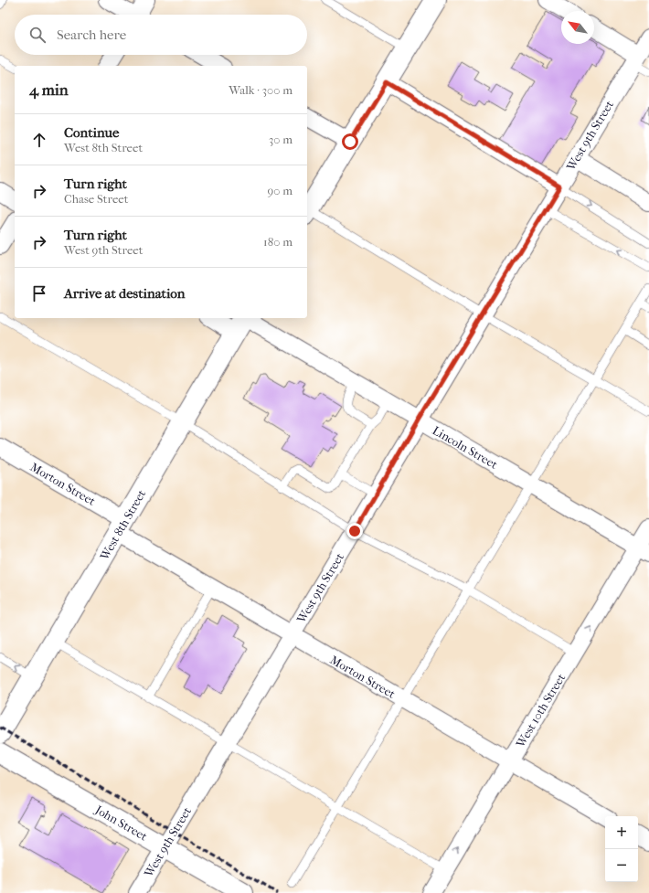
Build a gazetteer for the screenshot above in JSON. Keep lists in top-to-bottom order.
{
  "streets": {
    "street": [
      "West 9th Street",
      "Lincoln Street",
      "Morton Street",
      "West 8th Street",
      "West 10th Street",
      "John Street"
    ]
  },
  "crossings": [
    ["West 9th Street", "Lincoln Street"],
    ["West 9th Street", "Morton Street"],
    ["West 9th Street", "John Street"],
    ["Lincoln Street", "West 8th Street"],
    ["Lincoln Street", "West 10th Street"],
    ["Morton Street", "West 8th Street"],
    ["Morton Street", "West 10th Street"]
  ],
  "one_way": ["West 10th Street"],
  "north": "top left",
  "page": {
    "search": "Search here",
    "heading": ["4 min", "Walk · 300 m"],
    "list": [
      ["Continue", "West 8th Street", "30 m"],
      ["Turn right", "Chase Street", "90 m"],
      ["Turn right", "West 9th Street", "180 m"],
      "Arrive at destination"
    ],
    "map_buttons": ["+", "−"]
  }
}
